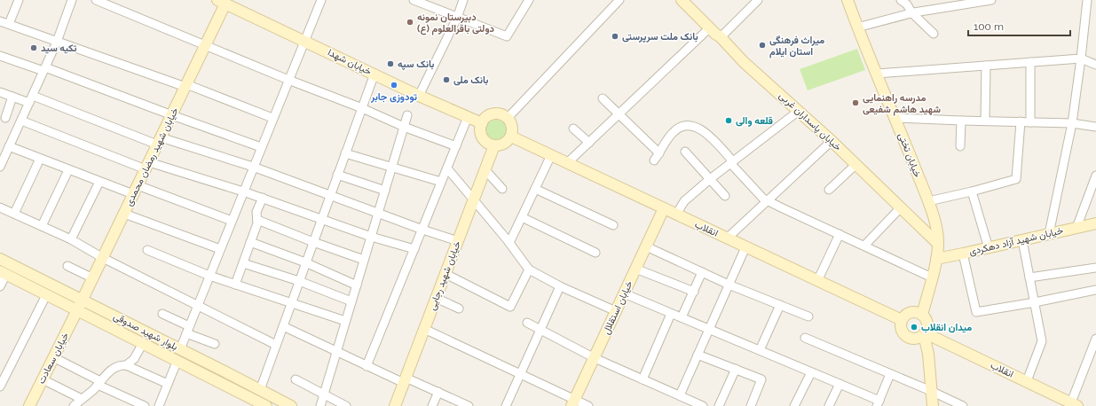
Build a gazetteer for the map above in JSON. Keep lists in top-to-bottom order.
{
  "streets": {
    "main road": [
      "خیابان شهدا",
      "خیابان پاسداران غربی",
      "خیابان تختی",
      "خیابان شهید رمضان محمدی",
      "انقلاب",
      "خیابان شهید آزاد دهکردی",
      "خیابان شهید رجایی",
      "خیابان استقلال",
      "بلوار شهید صدوقی",
      "خیابان سعادت"
    ]
  },
  "crossings": [
    ["خیابان شهدا", "خیابان شهید رمضان محمدی"],
    ["خیابان شهدا", "انقلاب"],
    ["خیابان شهدا", "خیابان شهید رجایی"],
    ["خیابان پاسداران غربی", "خیابان تختی"],
    ["خیابان تختی", "انقلاب"],
    ["خیابان تختی", "خیابان شهید آزاد دهکردی"],
    ["خیابان شهید رمضان محمدی", "بلوار شهید صدوقی"],
    ["خیابان شهید رمضان محمدی", "خیابان سعادت"],
    ["انقلاب", "خیابان شهید رجایی"],
    ["انقلاب", "خیابان استقلال"],
    ["بلوار شهید صدوقی", "خیابان سعادت"]
  ],
  "places": [
    "دبیرستان نمونه دولتی باقرالعلوم (ع)",
    "بانک ملت سرپرستی",
    "میراث فرهنگی استان ایلام",
    "تکیه سید",
    "بانک سپه",
    "بانک ملی",
    "تودوزی جابر",
    "مدرسه راهنمایی شهید هاشم شفیعی",
    "قلعه والی",
    "میدان انقلاب"
  ],
  "scale_bar": "100 m"
}
